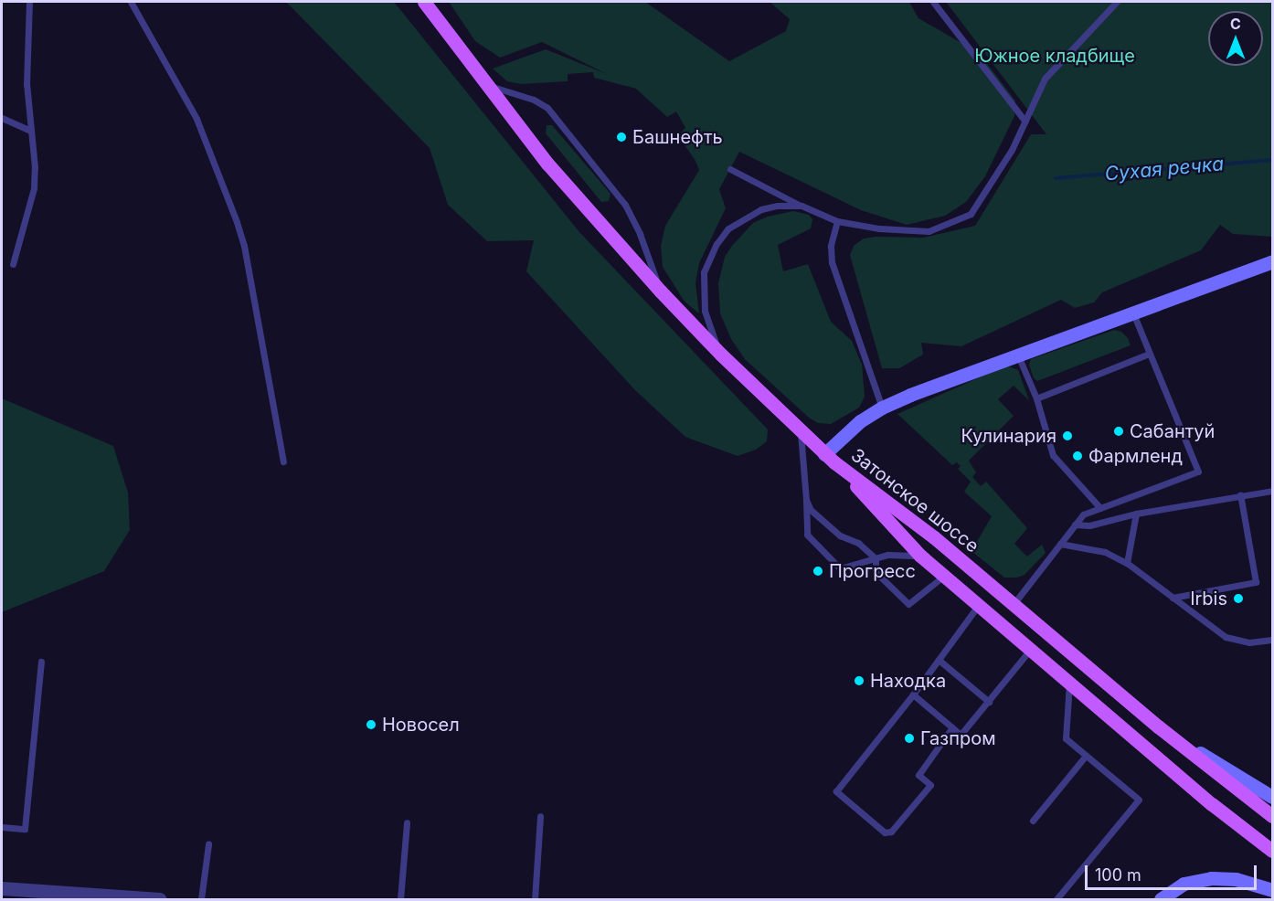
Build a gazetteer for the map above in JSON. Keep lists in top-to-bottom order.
{
  "streets": {
    "main road": ["Затонское шоссе"]
  },
  "water": ["Сухая речка"],
  "parks": ["Южное кладбище"],
  "places": [
    "Башнефть",
    "Сабантуй",
    "Кулинария",
    "Фармленд",
    "Прогресс",
    "Irbis",
    "Находка",
    "Новосел",
    "Газпром"
  ],
  "scale_bar": "100 m",
  "north": "top"
}
